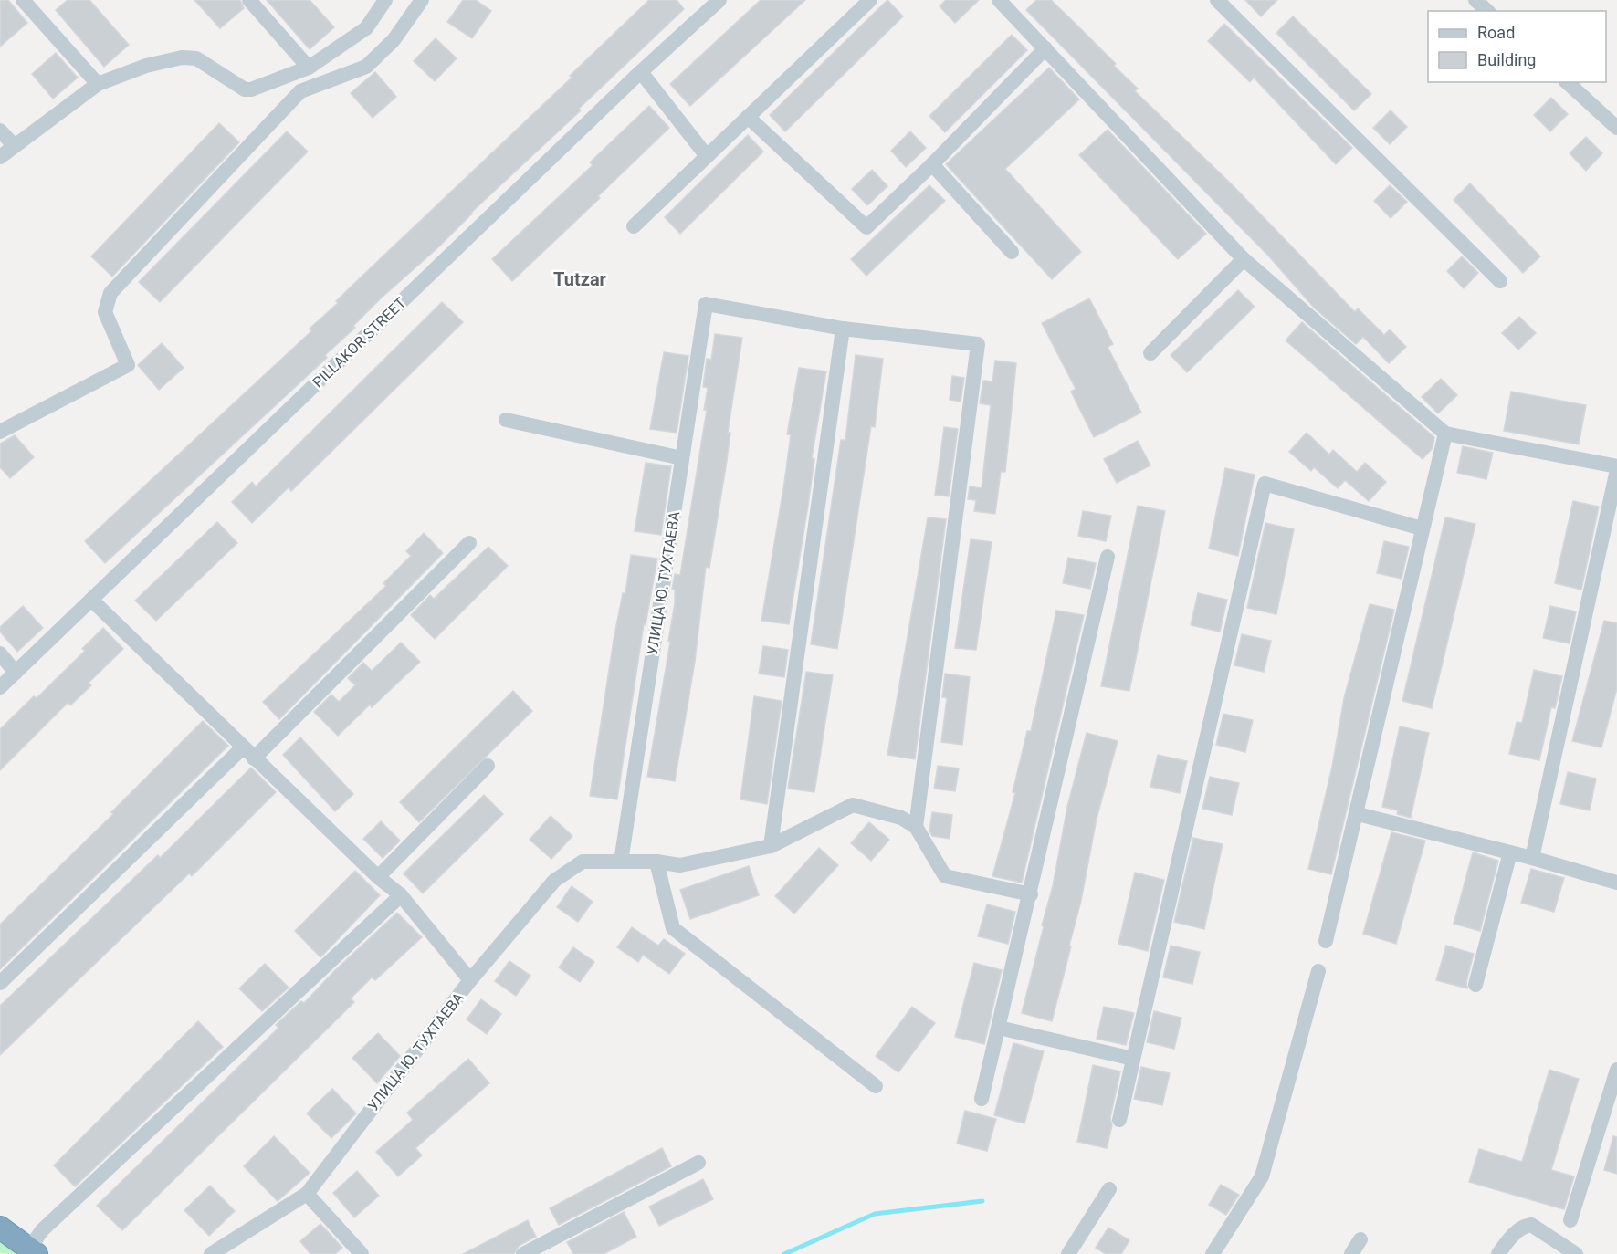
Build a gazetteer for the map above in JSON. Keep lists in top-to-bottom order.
{
  "streets": {
    "street": ["PILLAKOR STREET", "УЛИЦА Ю. ТУХТАЕВА"]
  },
  "districts": ["Tutzar"],
  "legend": ["Road", "Building"]
}
